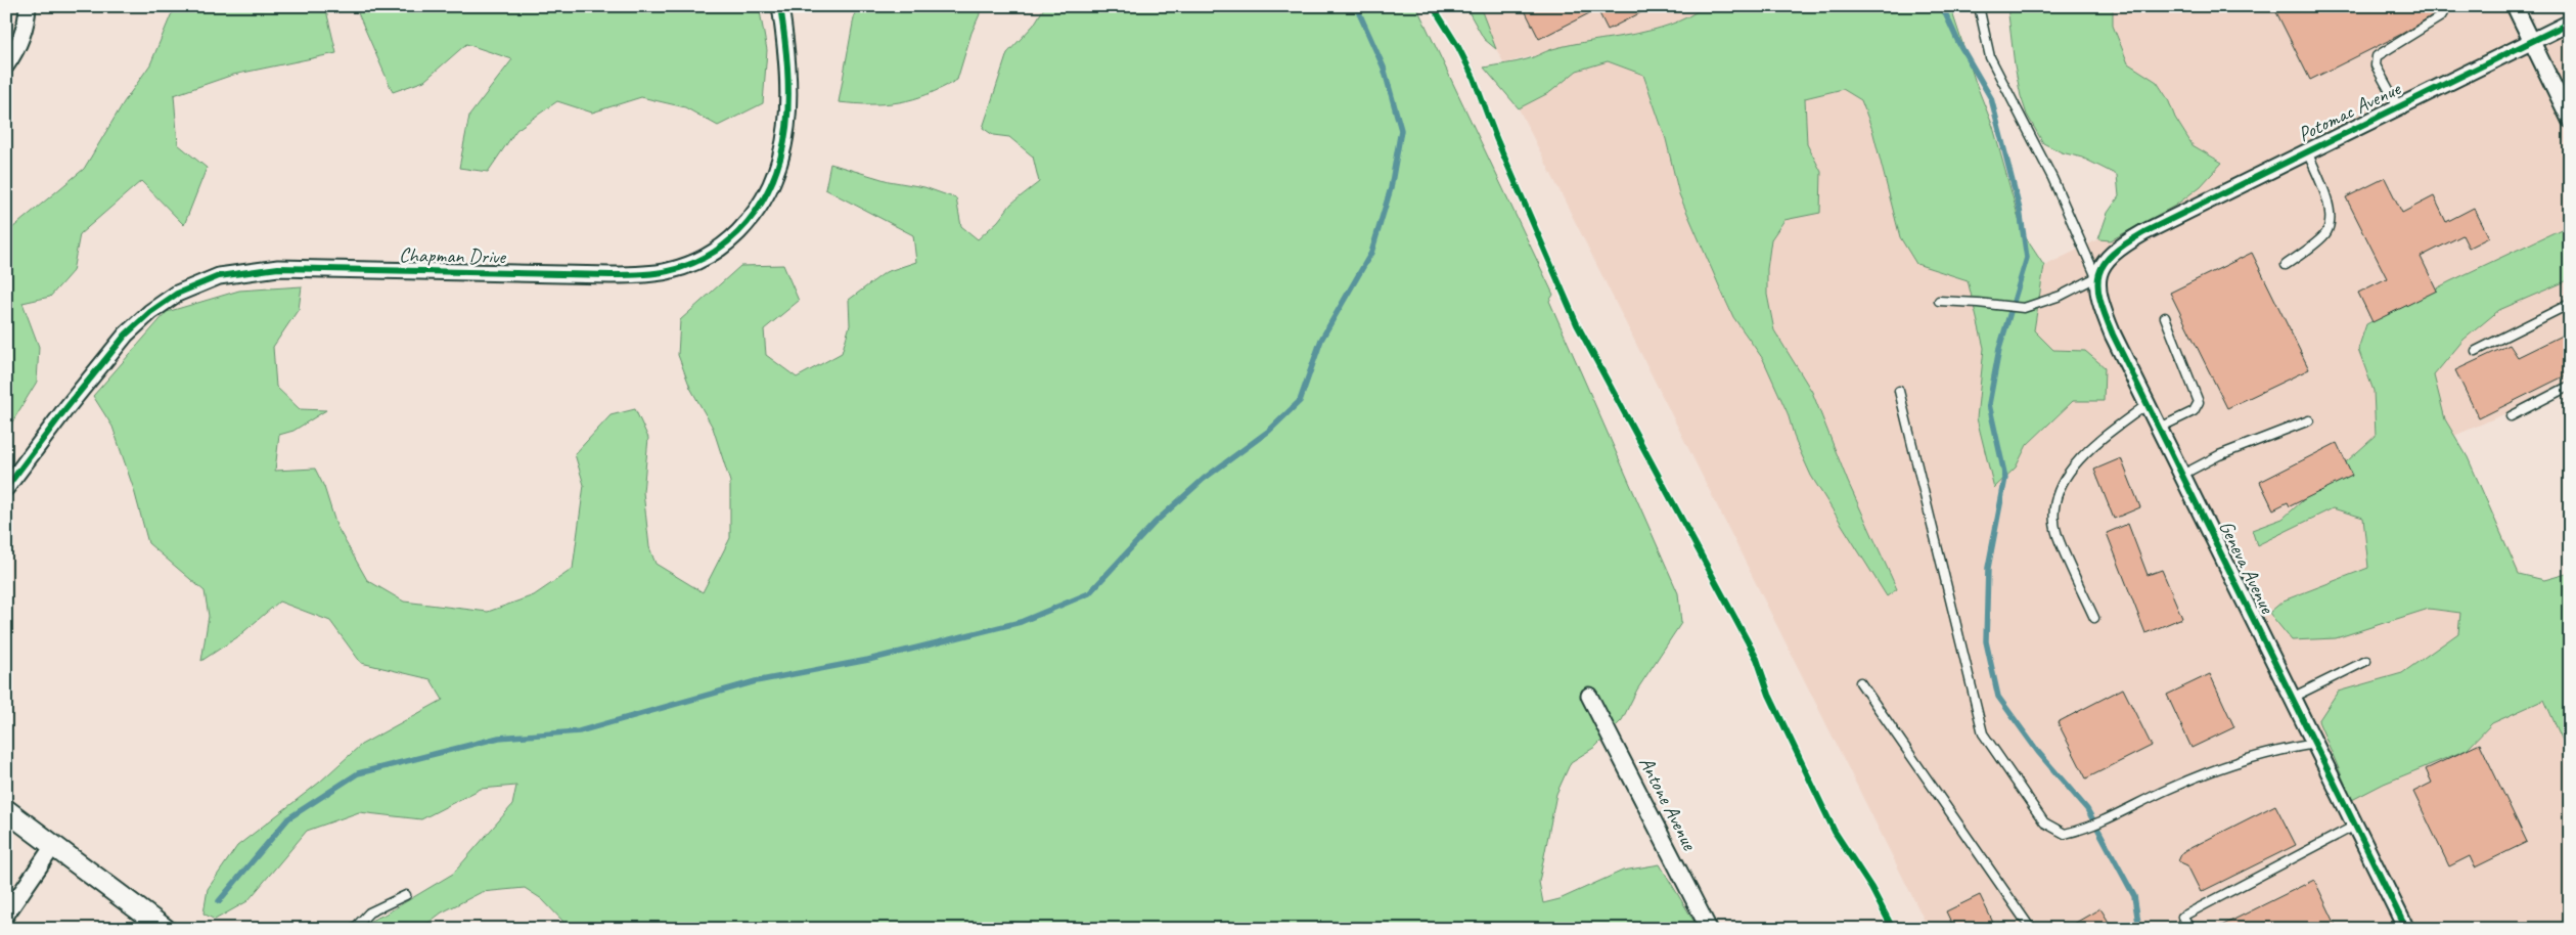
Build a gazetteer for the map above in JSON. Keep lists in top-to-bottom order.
{
  "streets": {
    "street": [
      "Potomac Avenue",
      "Chapman Drive",
      "Geneva Avenue",
      "Antone Avenue"
    ]
  },
  "crossings": [
    ["Potomac Avenue", "Geneva Avenue"]
  ]
}
